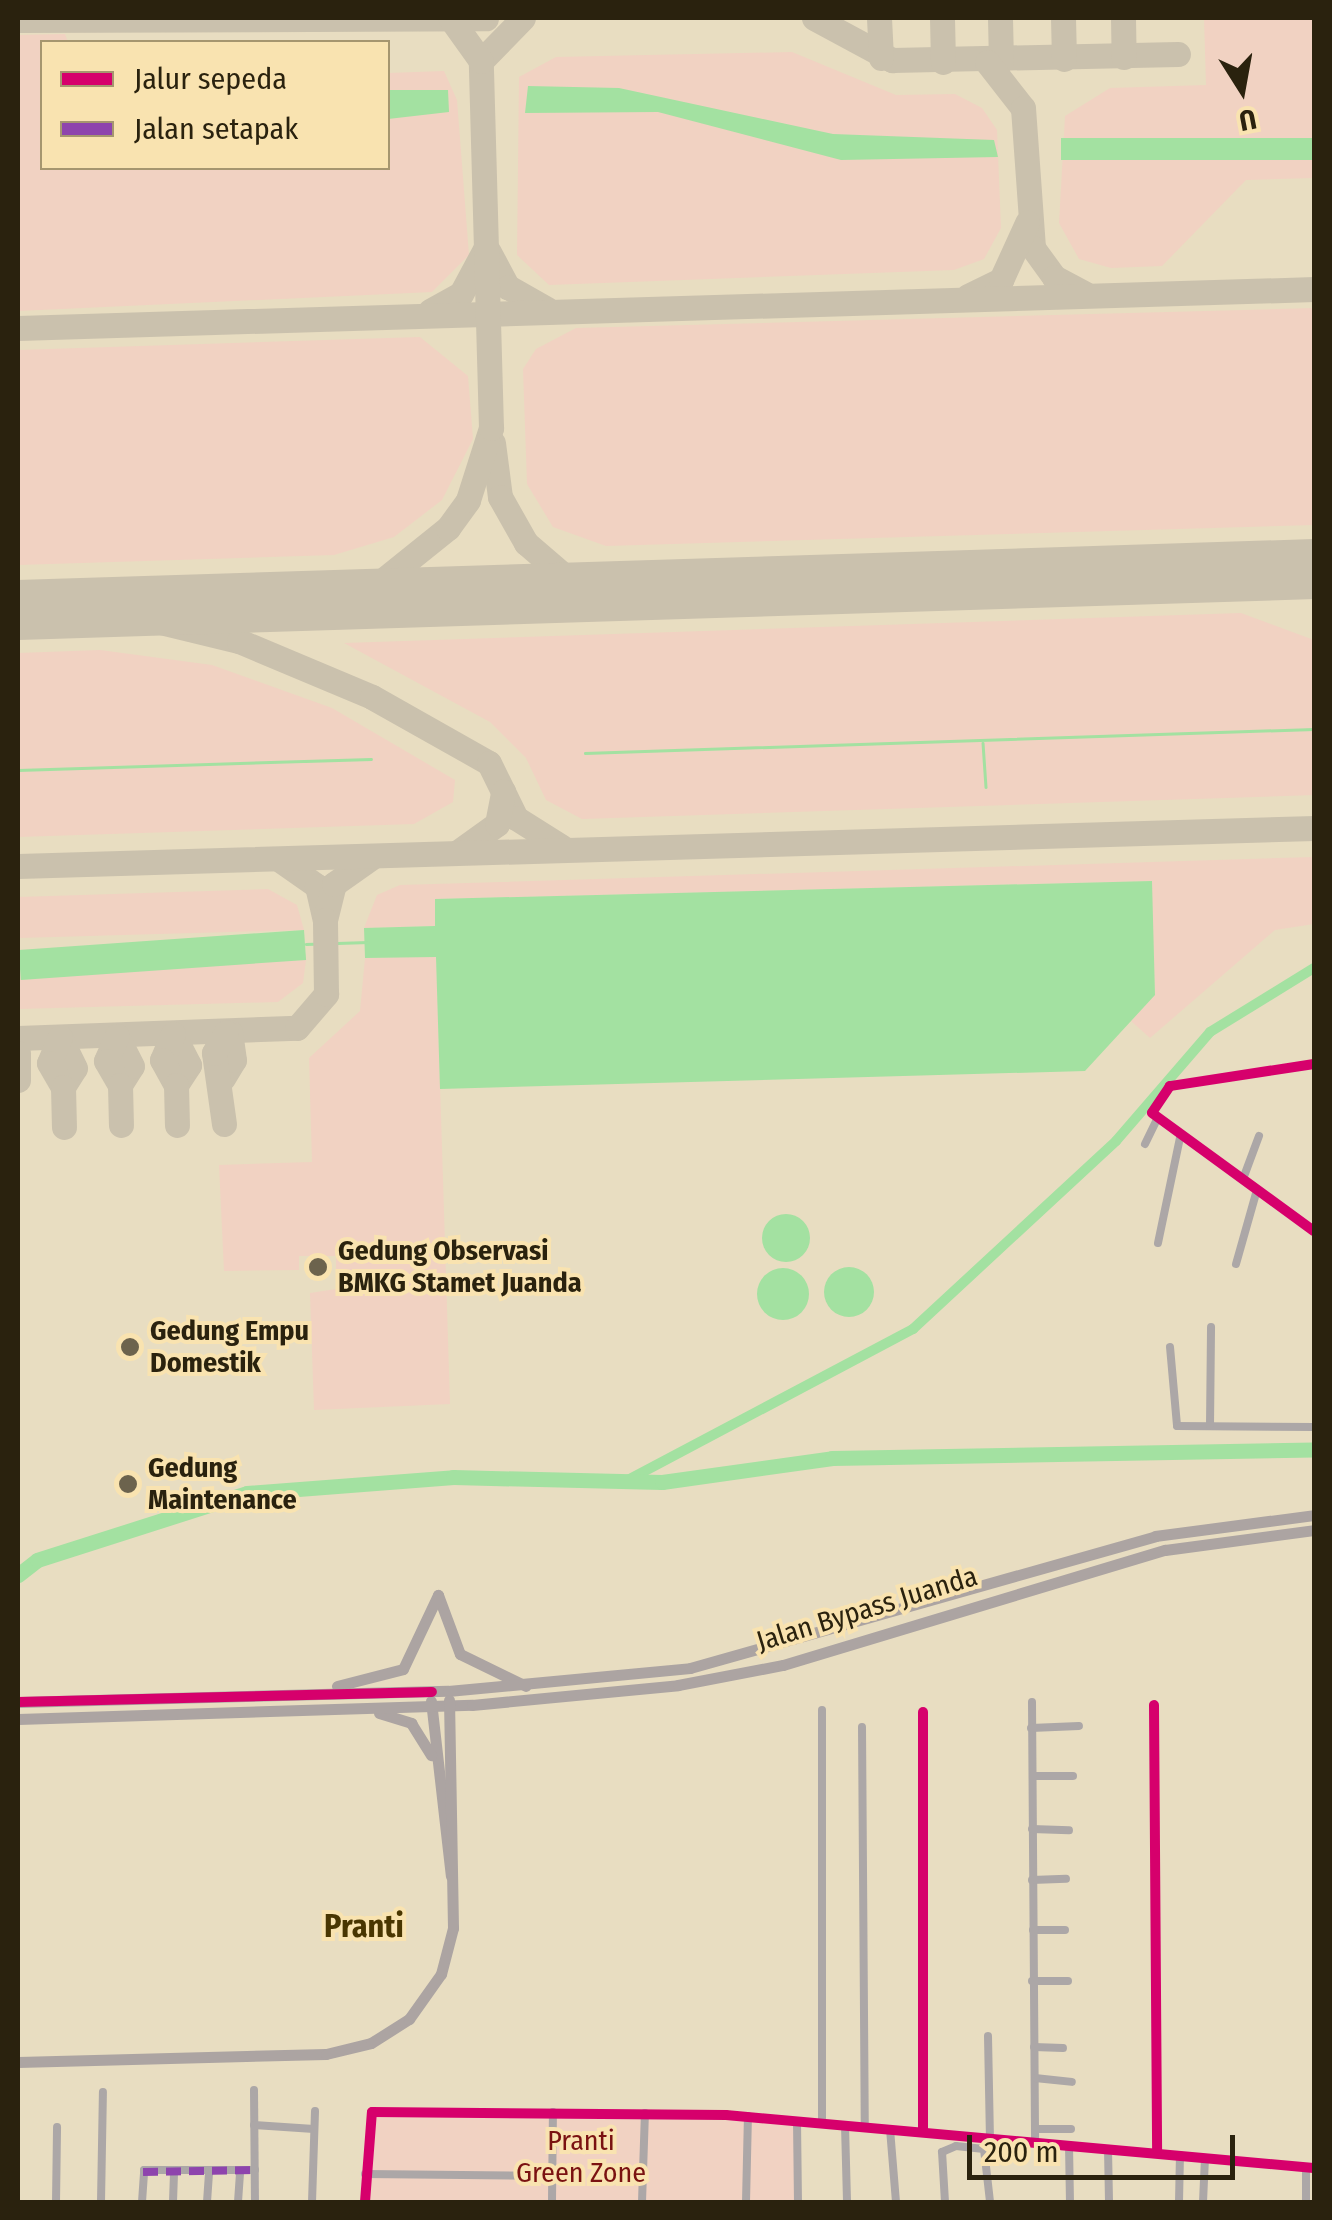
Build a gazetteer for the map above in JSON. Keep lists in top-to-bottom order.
{
  "streets": {
    "main road": ["Jalan Bypass Juanda"]
  },
  "districts": ["Pranti"],
  "parks": ["Pranti Green Zone"],
  "places": ["Gedung Observasi BMKG Stamet Juanda", "Gedung Empu Domestik", "Gedung Maintenance"],
  "legend": ["Jalur sepeda", "Jalan setapak"],
  "scale_bar": "200 m",
  "north": "bottom"
}
